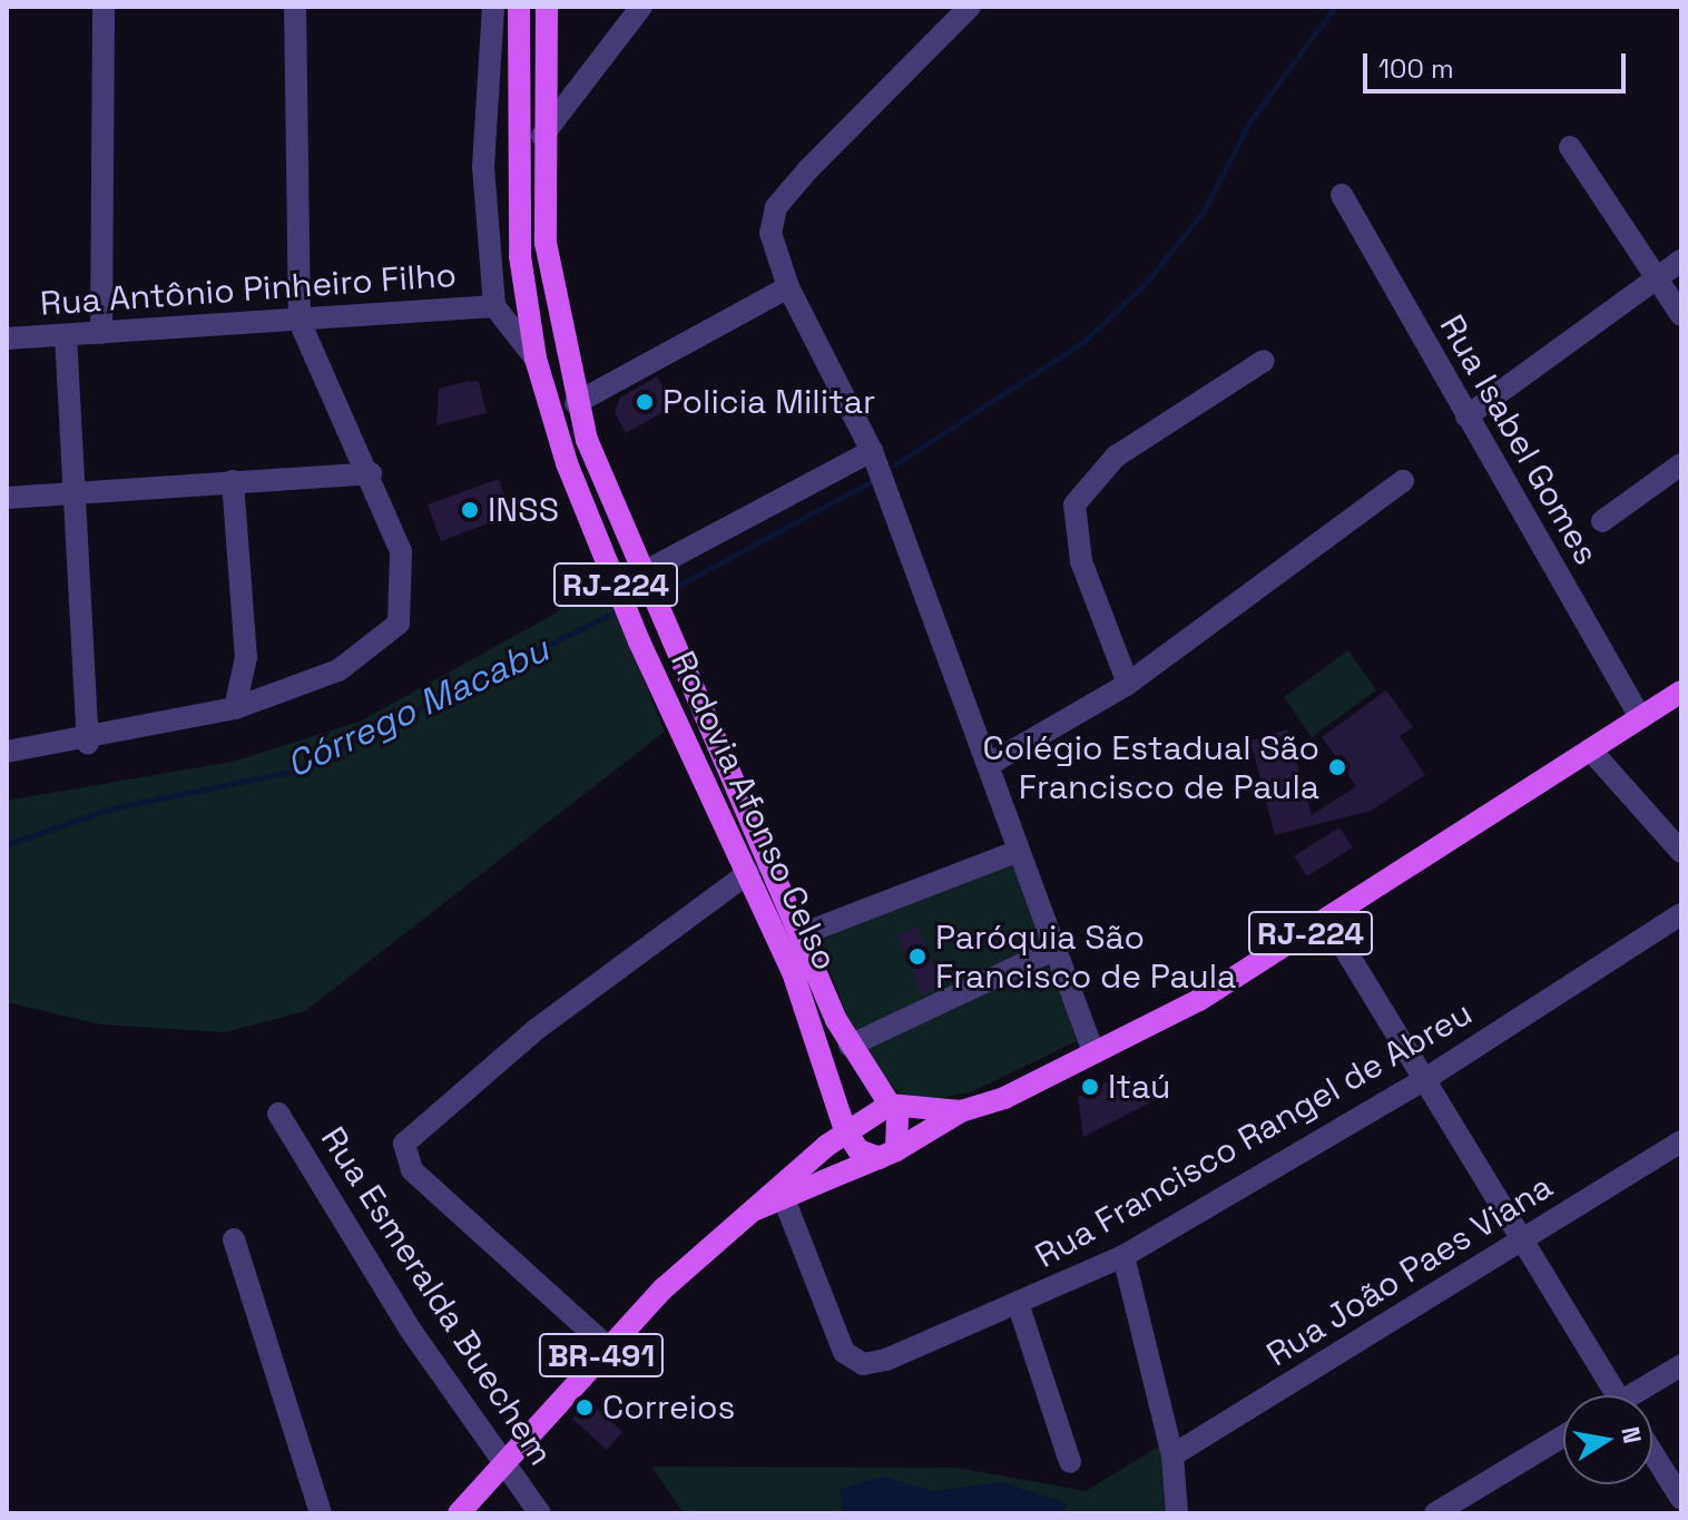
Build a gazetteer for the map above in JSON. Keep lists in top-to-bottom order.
{
  "streets": {
    "main road": ["RJ-224", "Rodovia Afonso Celso", "BR-491"],
    "street": [
      "Rua Antônio Pinheiro Filho",
      "Rua Isabel Gomes",
      "Rua Francisco Rangel de Abreu",
      "Rua João Paes Viana",
      "Rua Esmeralda Buechem"
    ]
  },
  "crossings": [
    ["Rua Isabel Gomes", "RJ-224"],
    ["Rodovia Afonso Celso", "BR-491"],
    ["Rua Francisco Rangel de Abreu", "BR-491"],
    ["Rua Esmeralda Buechem", "BR-491"]
  ],
  "water": ["Córrego Macabu"],
  "places": [
    "Policia Militar",
    "INSS",
    "Colégio Estadual São Francisco de Paula",
    "Paróquia São Francisco de Paula",
    "Itaú",
    "Correios"
  ],
  "scale_bar": "100 m",
  "north": "right"
}
